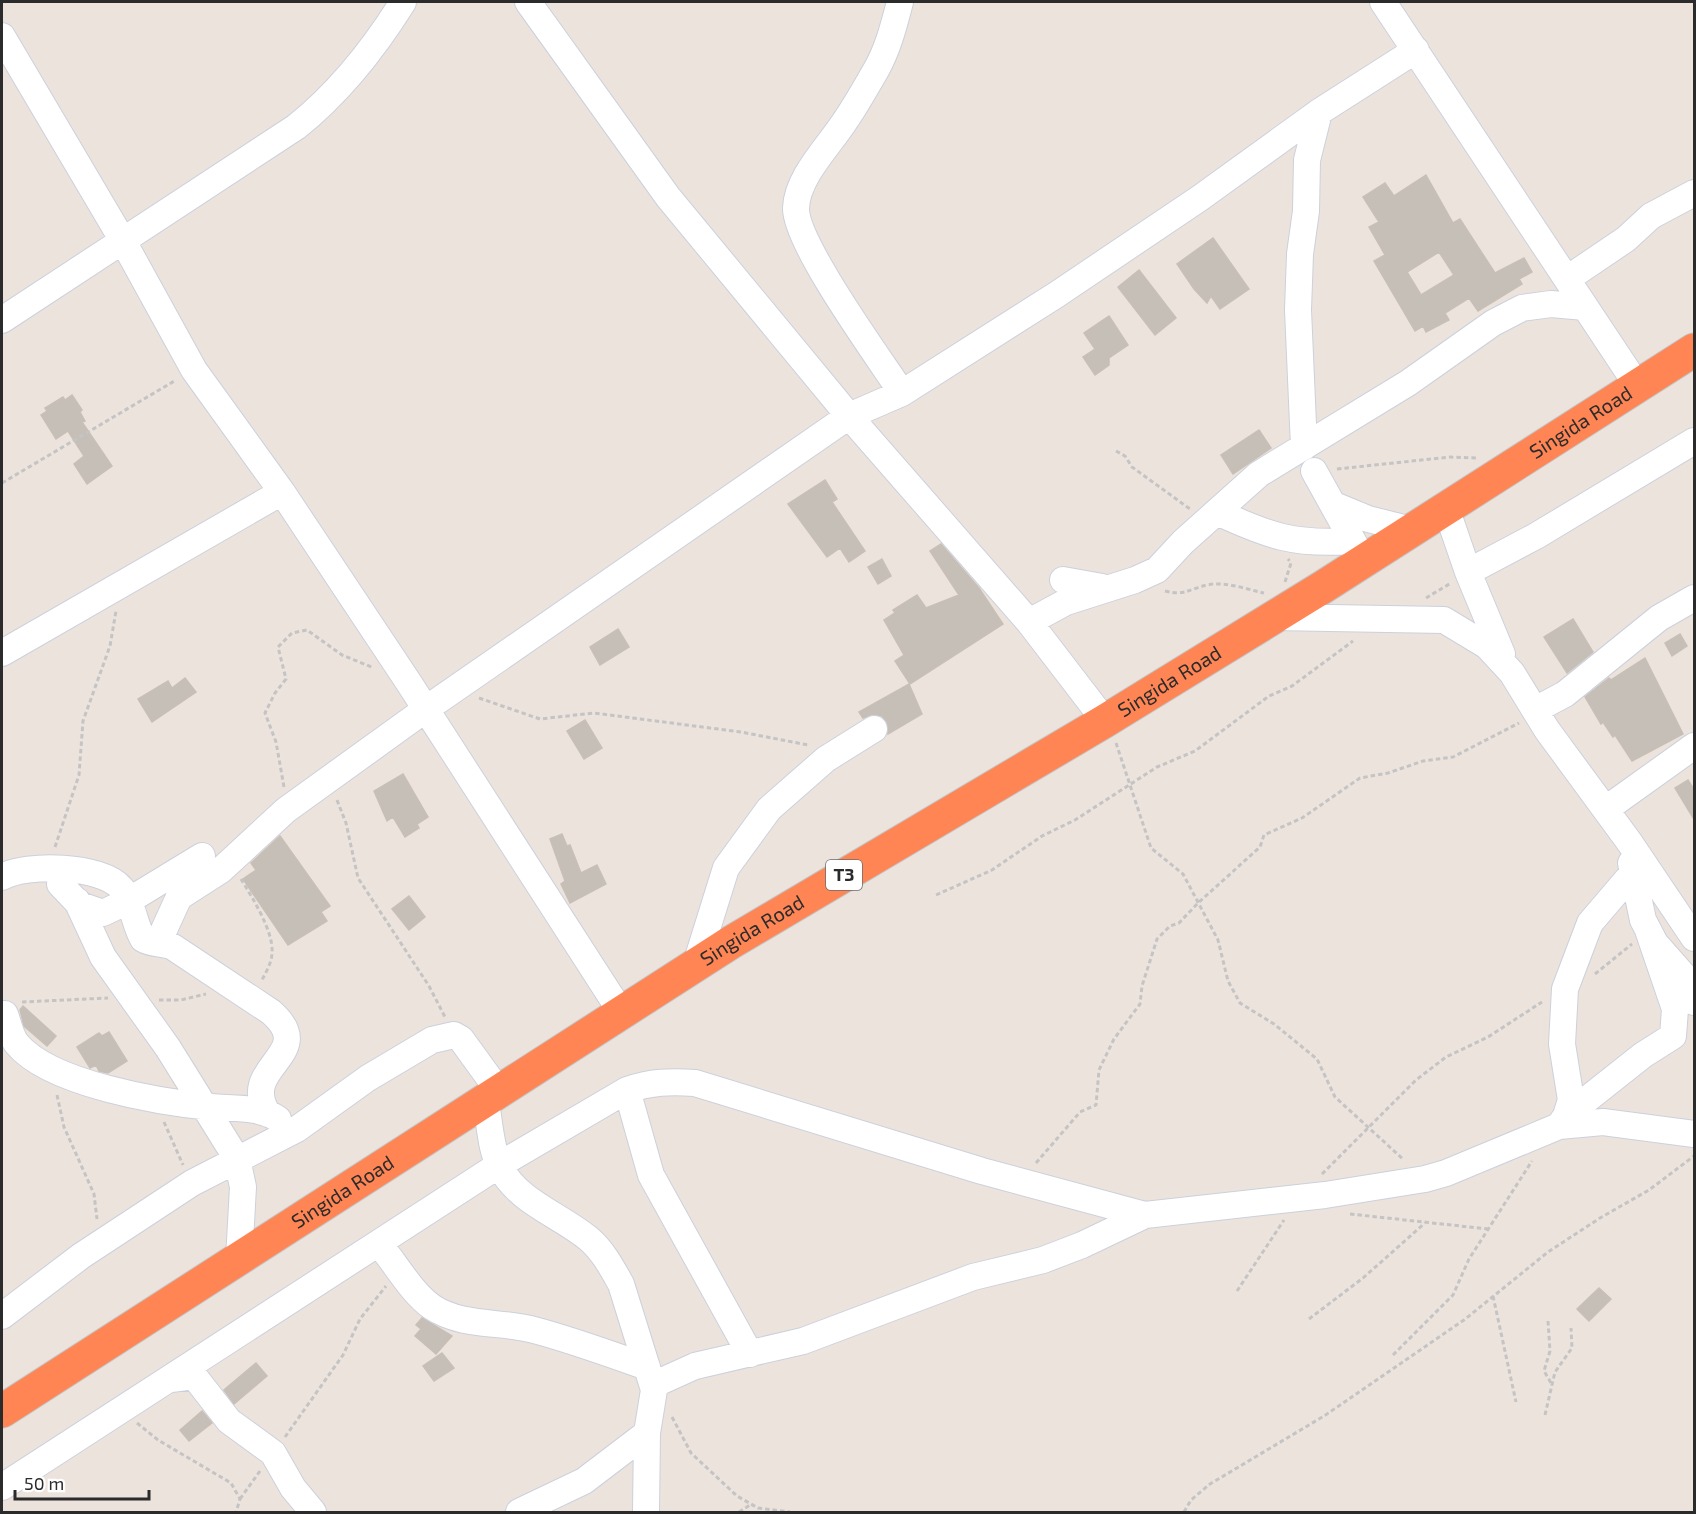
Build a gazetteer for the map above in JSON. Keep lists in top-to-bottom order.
{
  "streets": {
    "highway": ["Singida Road", "T3"]
  },
  "scale_bar": "50 m"
}
